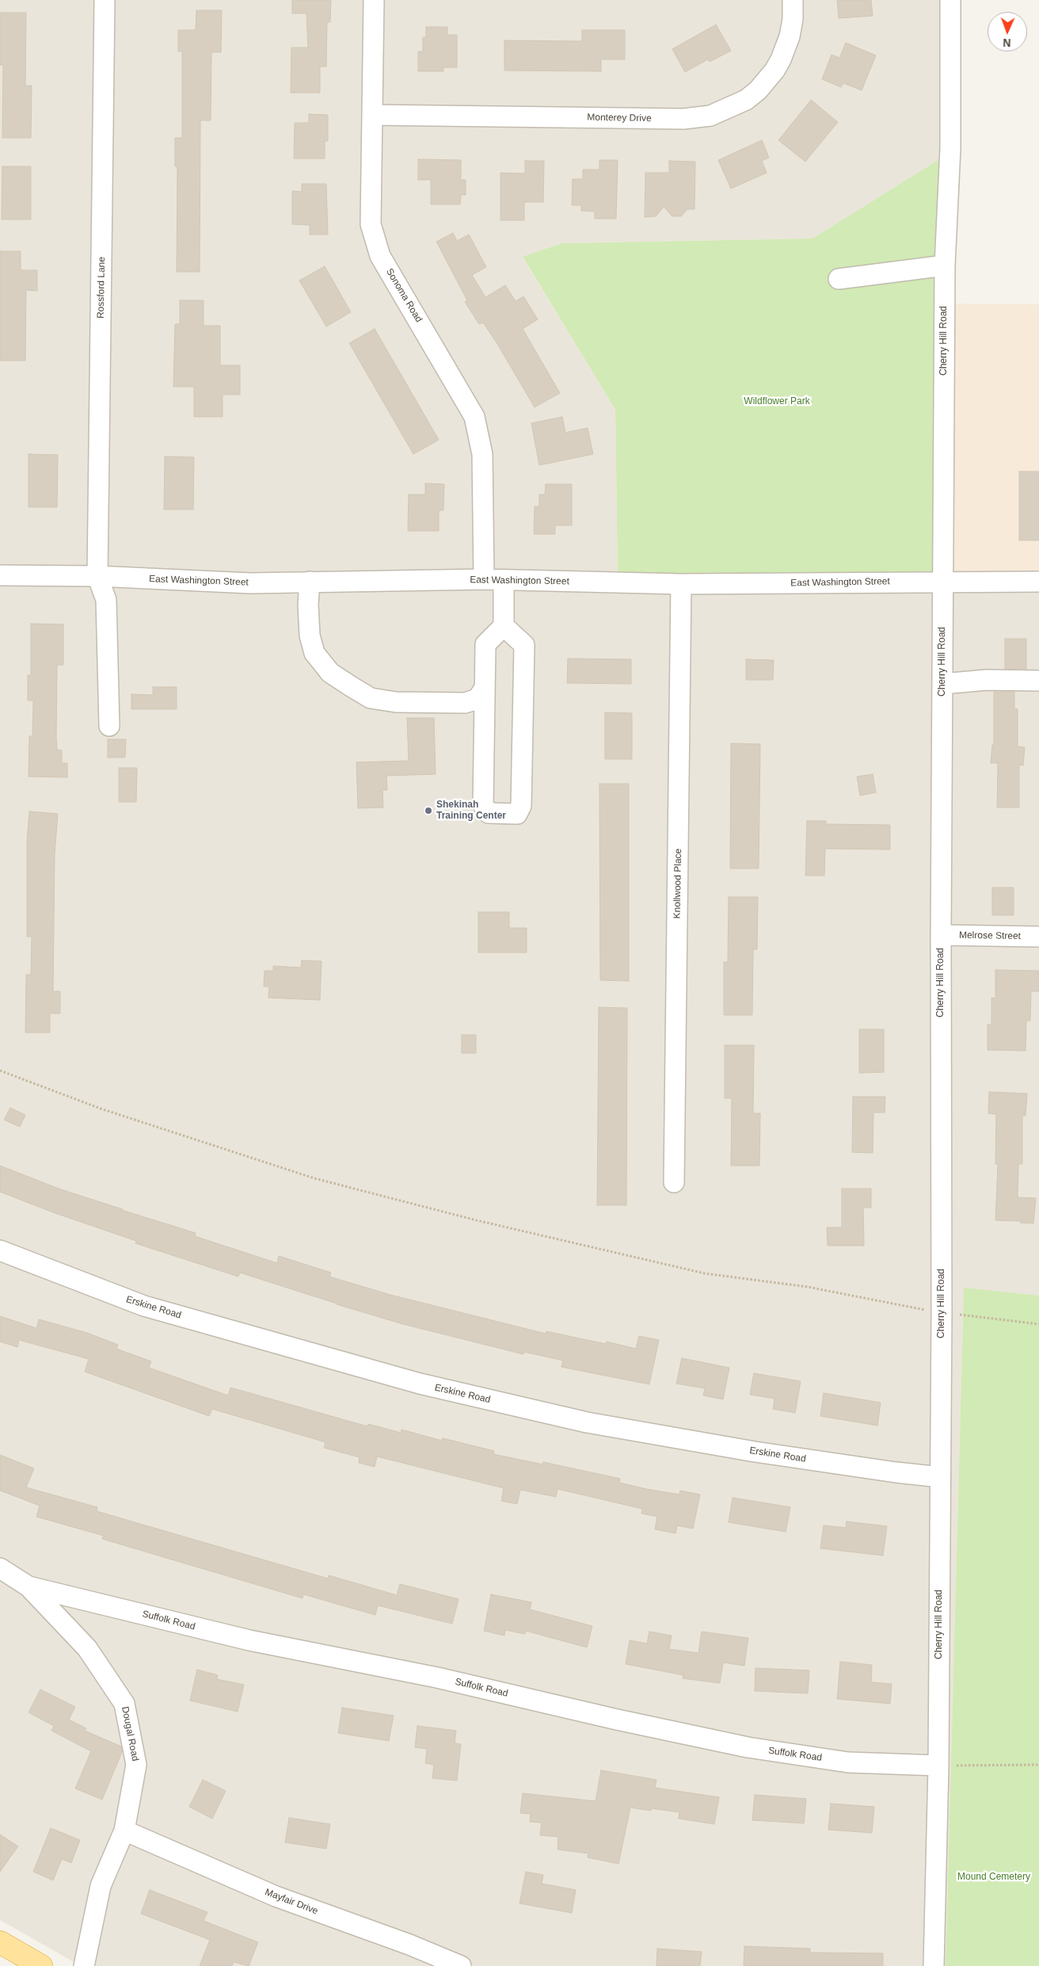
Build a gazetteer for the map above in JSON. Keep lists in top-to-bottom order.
{
  "streets": {
    "street": [
      "Monterey Drive",
      "Rossford Lane",
      "Sonoma Road",
      "Cherry Hill Road",
      "East Washington Street",
      "Knollwood Place",
      "Melrose Street",
      "Erskine Road",
      "Suffolk Road",
      "Dougal Road",
      "Mayfair Drive"
    ]
  },
  "crossings": [
    ["Monterey Drive", "Sonoma Road"],
    ["Rossford Lane", "East Washington Street"],
    ["Sonoma Road", "East Washington Street"],
    ["Cherry Hill Road", "East Washington Street"],
    ["Cherry Hill Road", "Melrose Street"],
    ["Cherry Hill Road", "Erskine Road"],
    ["Cherry Hill Road", "Suffolk Road"],
    ["East Washington Street", "Knollwood Place"],
    ["Suffolk Road", "Dougal Road"],
    ["Dougal Road", "Mayfair Drive"]
  ],
  "parks": ["Wildflower Park", "Mound Cemetery"],
  "places": ["Shekinah Training Center"],
  "north": "bottom"
}
